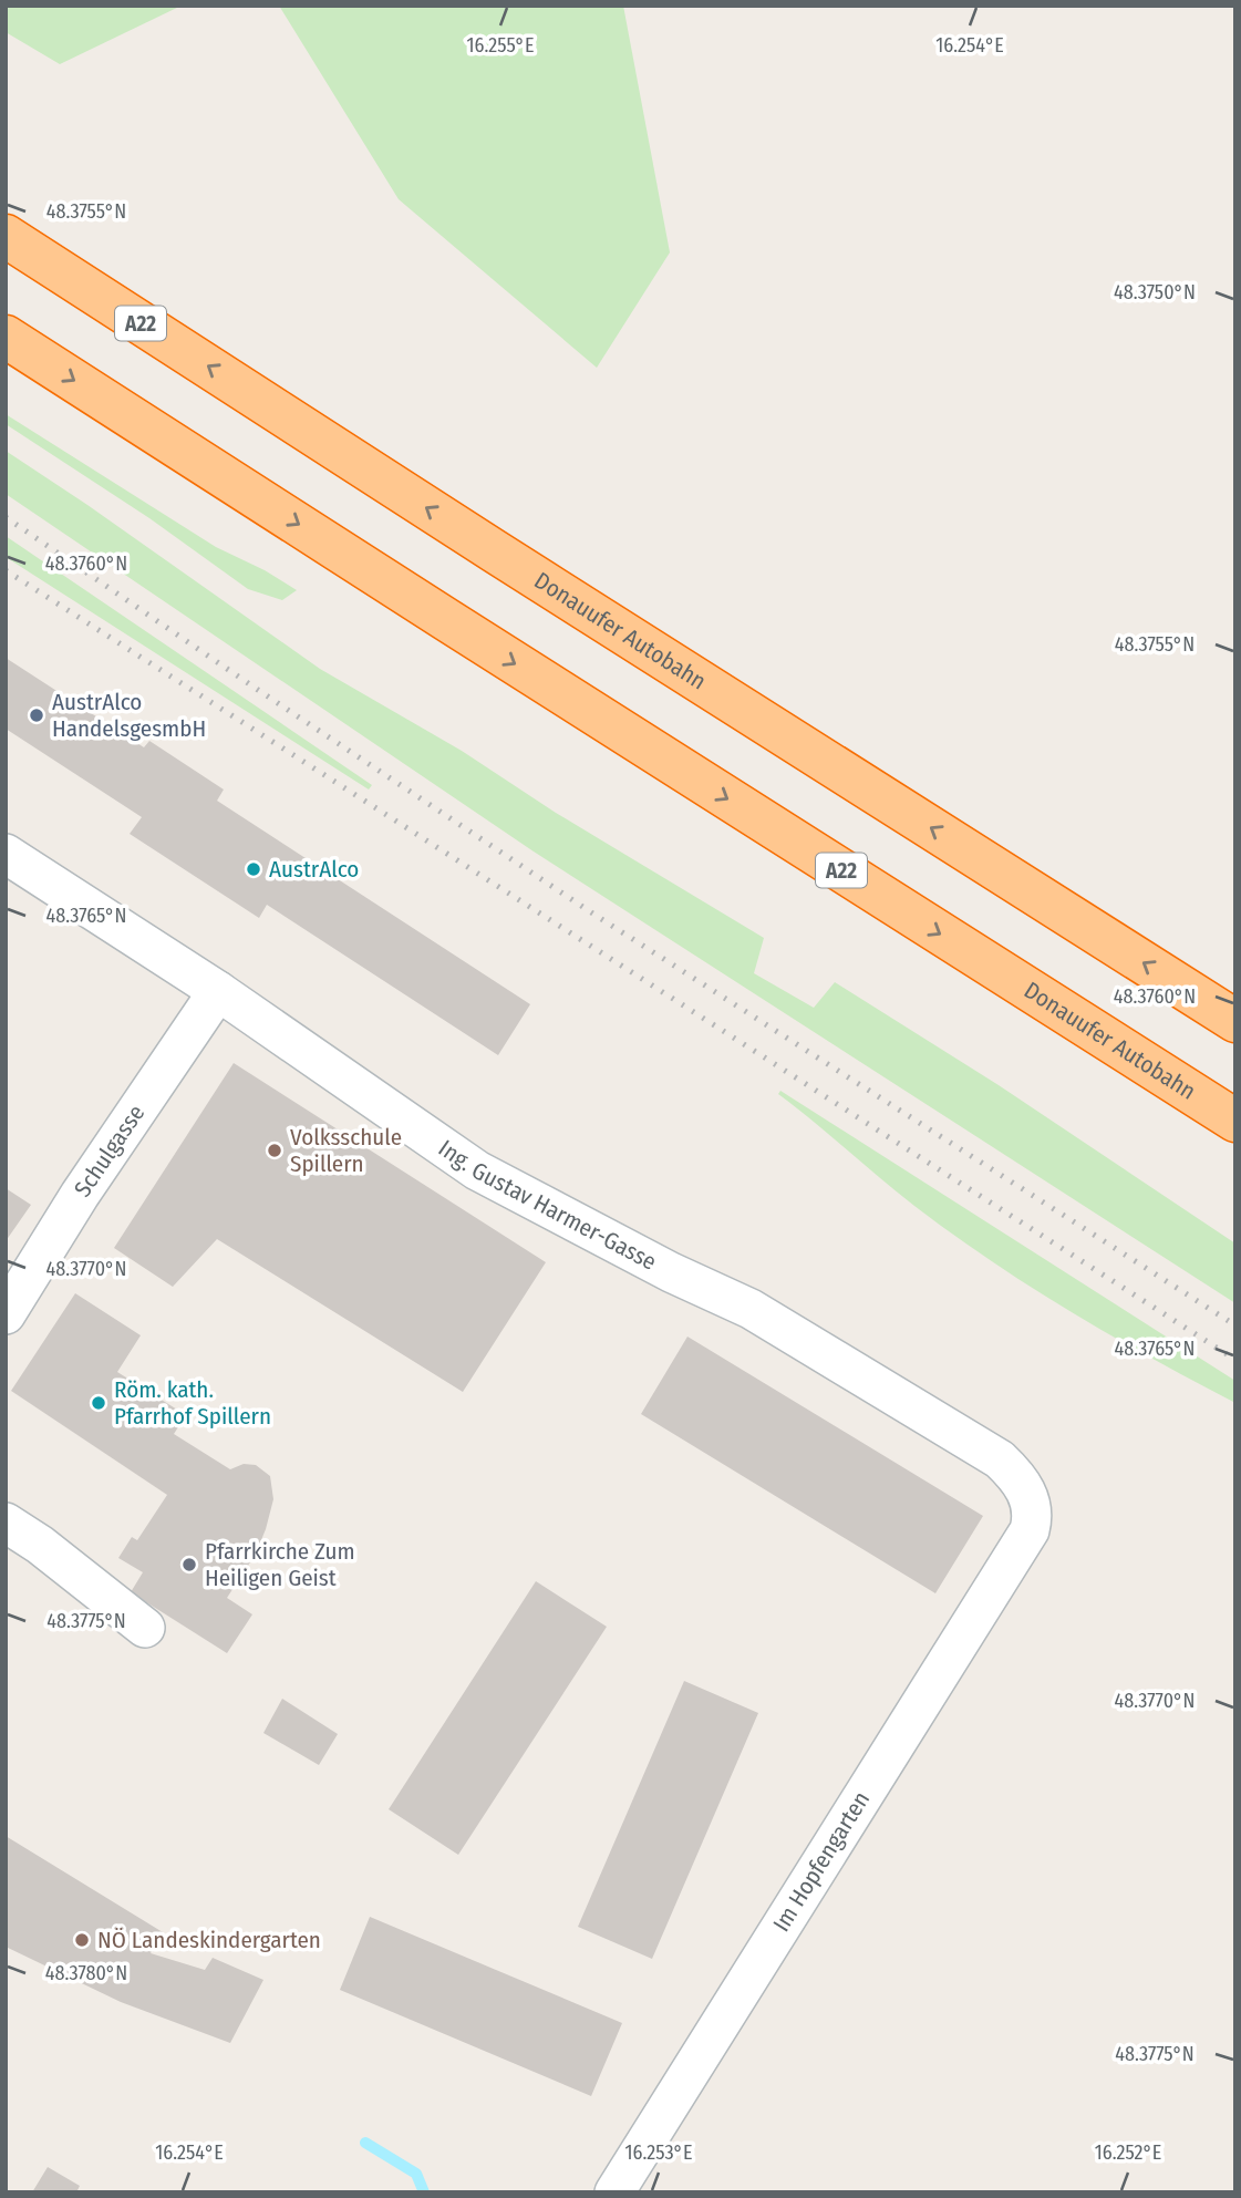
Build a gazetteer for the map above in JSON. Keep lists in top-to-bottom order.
{
  "streets": {
    "highway": ["A22", "Donauufer Autobahn"],
    "street": ["Schulgasse", "Ing. Gustav Harmer-Gasse", "Im Hopfengarten"]
  },
  "crossings": [
    ["Schulgasse", "Ing. Gustav Harmer-Gasse"],
    ["Ing. Gustav Harmer-Gasse", "Im Hopfengarten"]
  ],
  "places": [
    "AustrAlco HandelsgesmbH",
    "AustrAlco",
    "Volksschule Spillern",
    "Röm. kath. Pfarrhof Spillern",
    "Pfarrkirche Zum Heiligen Geist",
    "NÖ Landeskindergarten"
  ],
  "coordinates": [
    "16.255°E",
    "16.254°E",
    "48.3755°N",
    "48.3750°N",
    "48.3760°N",
    "48.3765°N",
    "48.3770°N",
    "48.3775°N",
    "48.3780°N",
    "16.253°E",
    "16.252°E"
  ]
}
